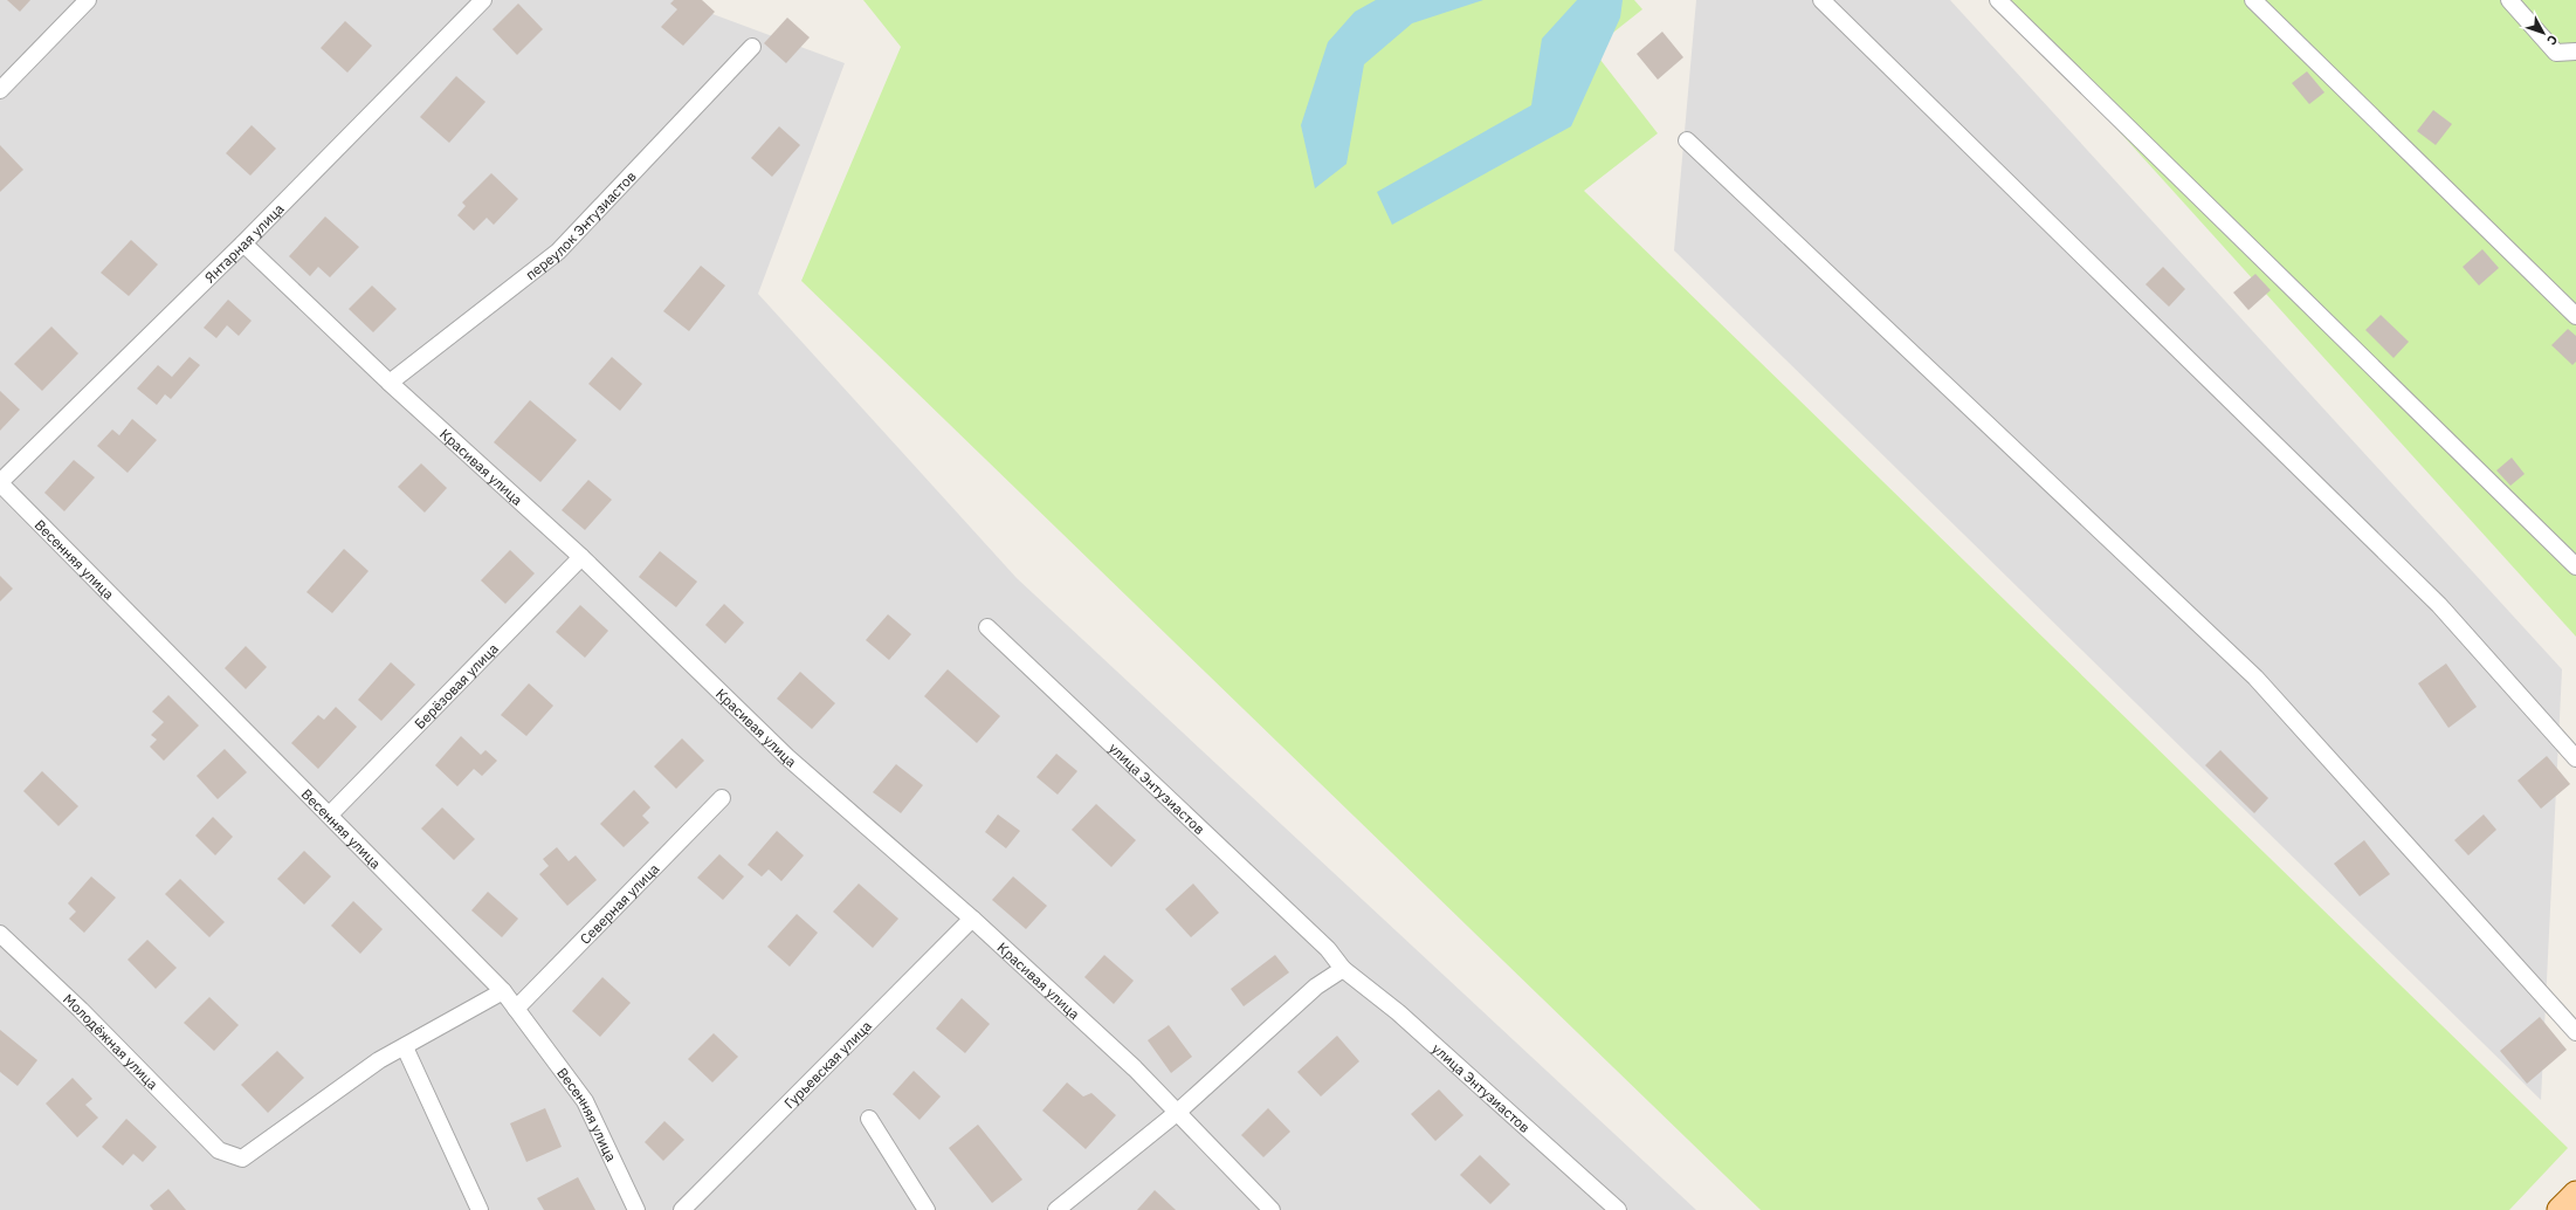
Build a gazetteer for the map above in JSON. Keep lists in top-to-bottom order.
{
  "streets": {
    "street": [
      "переулок Энтузиастов",
      "Янтарная улица",
      "Красивая улица",
      "Весенняя улица",
      "Берёзовая улица",
      "улица Энтузиастов",
      "Северная улица",
      "Молодёжная улица",
      "Гурьевская улица"
    ]
  },
  "crossings": [
    ["переулок Энтузиастов", "Красивая улица"],
    ["Янтарная улица", "Красивая улица"],
    ["Янтарная улица", "Весенняя улица"],
    ["Красивая улица", "Берёзовая улица"],
    ["Красивая улица", "Гурьевская улица"],
    ["Весенняя улица", "Берёзовая улица"],
    ["Весенняя улица", "Северная улица"]
  ],
  "north": "bottom right"
}
